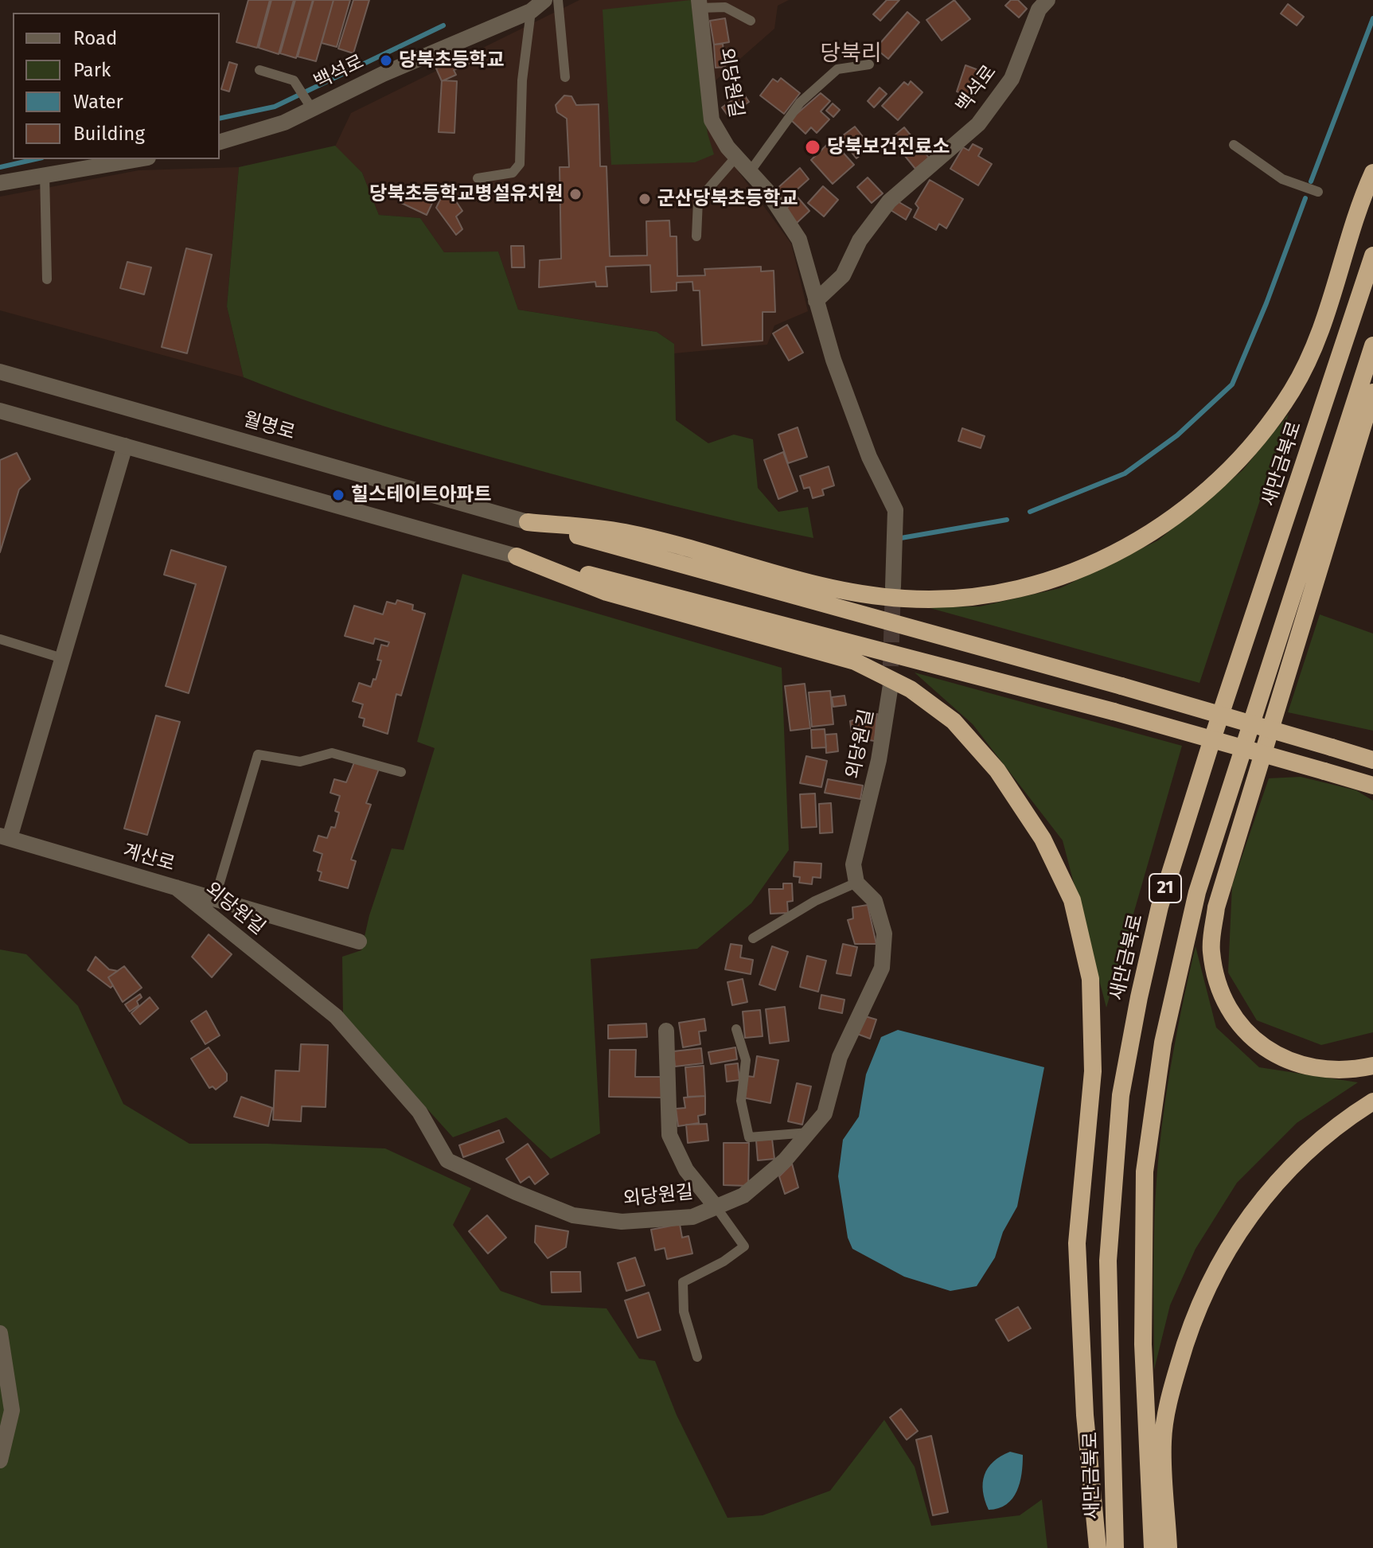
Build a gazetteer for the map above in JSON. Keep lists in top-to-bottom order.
{
  "streets": {
    "highway": ["새만금북로", "21"],
    "street": [
      "백석로",
      "외당원길",
      "월명로",
      "계산로"
    ]
  },
  "crossings": [
    ["백석로", "외당원길"],
    ["외당원길", "계산로"]
  ],
  "districts": ["당북리"],
  "places": [
    "당북초등학교",
    "당북보건진료소",
    "당북초등학교병설유치원",
    "군산당북초등학교",
    "힐스테이트아파트"
  ],
  "legend": [
    "Road",
    "Park",
    "Water",
    "Building"
  ]
}
